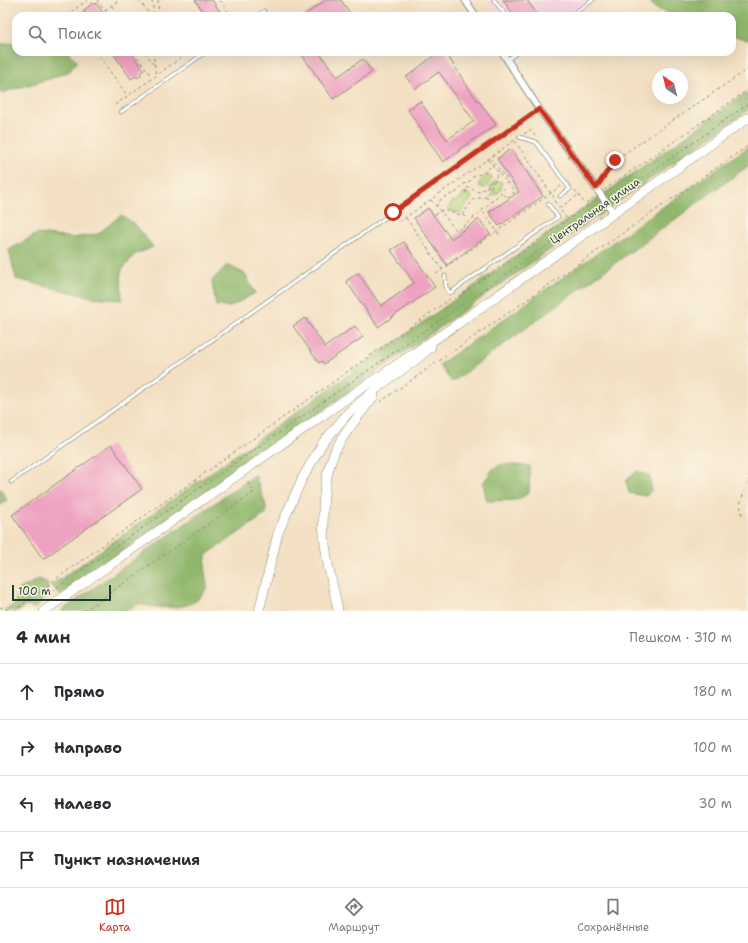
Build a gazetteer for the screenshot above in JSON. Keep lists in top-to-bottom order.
{
  "streets": {
    "main road": ["Центральная улица"]
  },
  "scale_bar": "100 m",
  "north": "top left",
  "page": {
    "search": "Поиск",
    "scale": "100 m",
    "heading": ["4 мин", "Пешком · 310 m"],
    "list": [
      ["Прямо", "180 m"],
      ["Направо", "100 m"],
      ["Налево", "30 m"],
      "Пункт назначения"
    ],
    "nav": ["Карта", "Маршрут", "Сохранённые"]
  }
}
